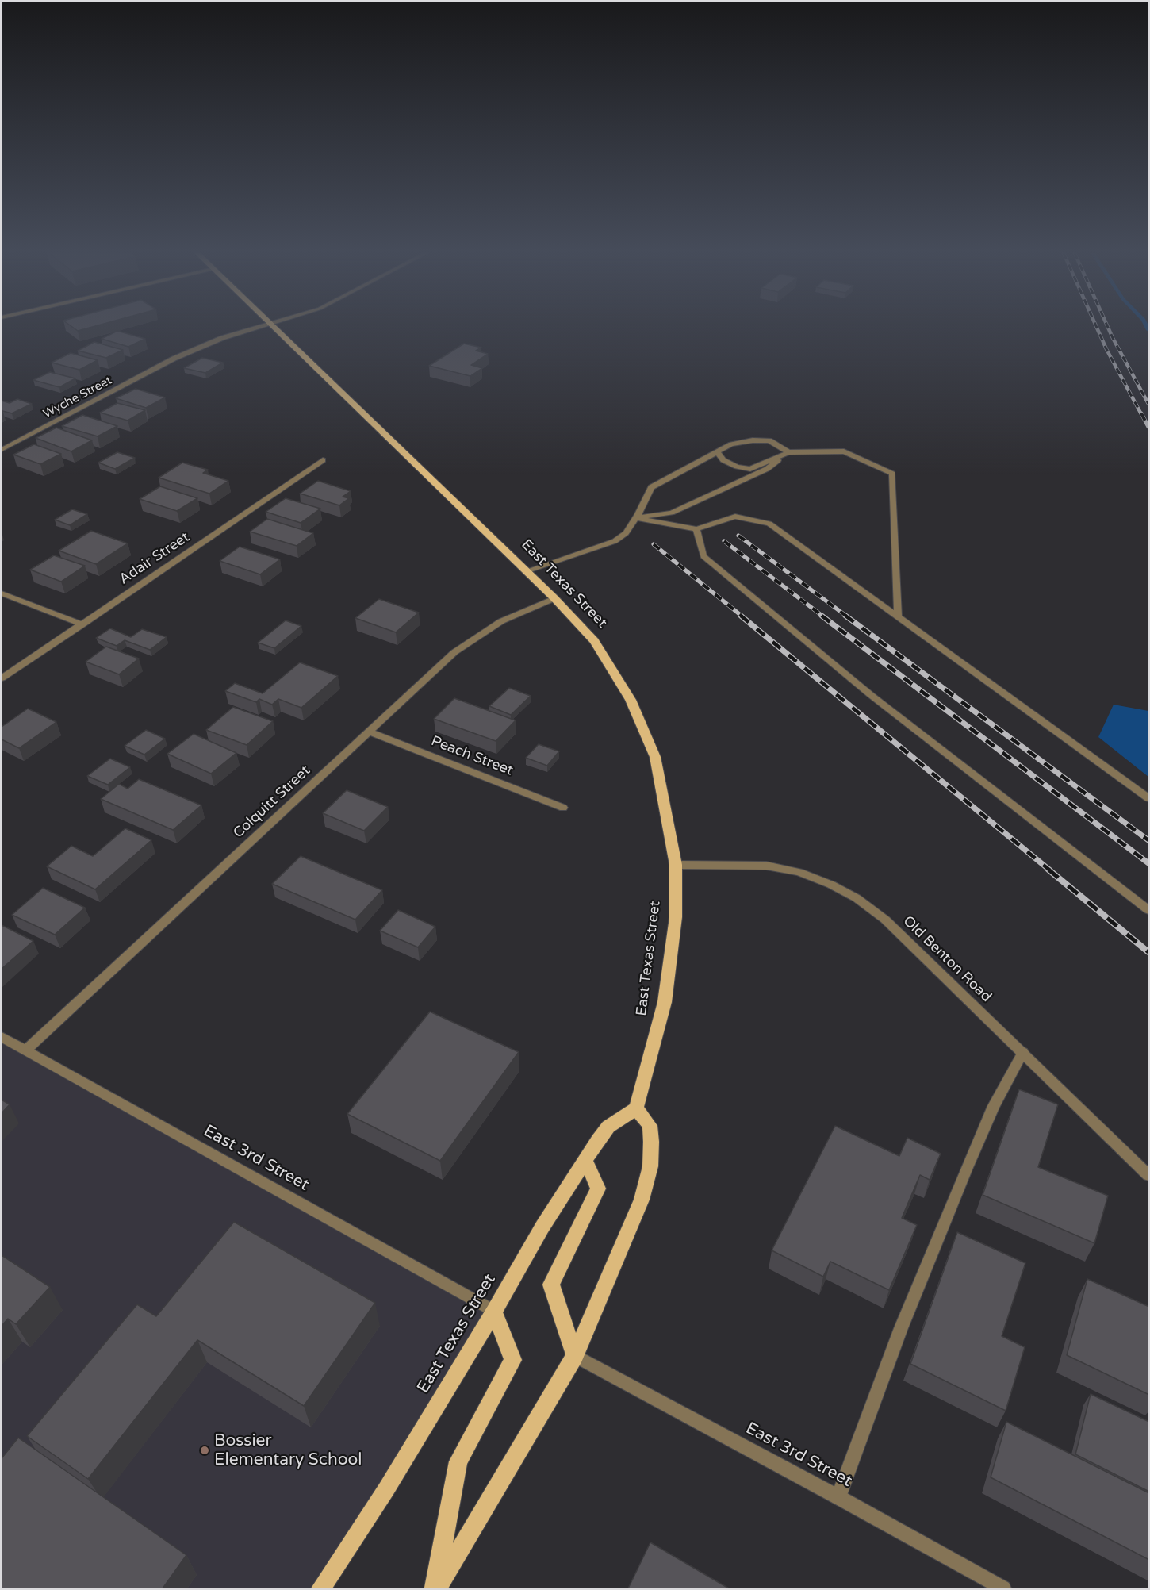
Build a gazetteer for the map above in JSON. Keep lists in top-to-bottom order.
{
  "streets": {
    "main road": ["East Texas Street"],
    "street": [
      "Wyche Street",
      "Adair Street",
      "Peach Street",
      "Colquitt Street",
      "Old Benton Road",
      "East 3rd Street"
    ]
  },
  "crossings": [
    ["East Texas Street", "Colquitt Street"],
    ["East Texas Street", "Old Benton Road"],
    ["East Texas Street", "East 3rd Street"],
    ["Peach Street", "Colquitt Street"],
    ["Colquitt Street", "East 3rd Street"]
  ],
  "places": ["Bossier Elementary School"]
}
